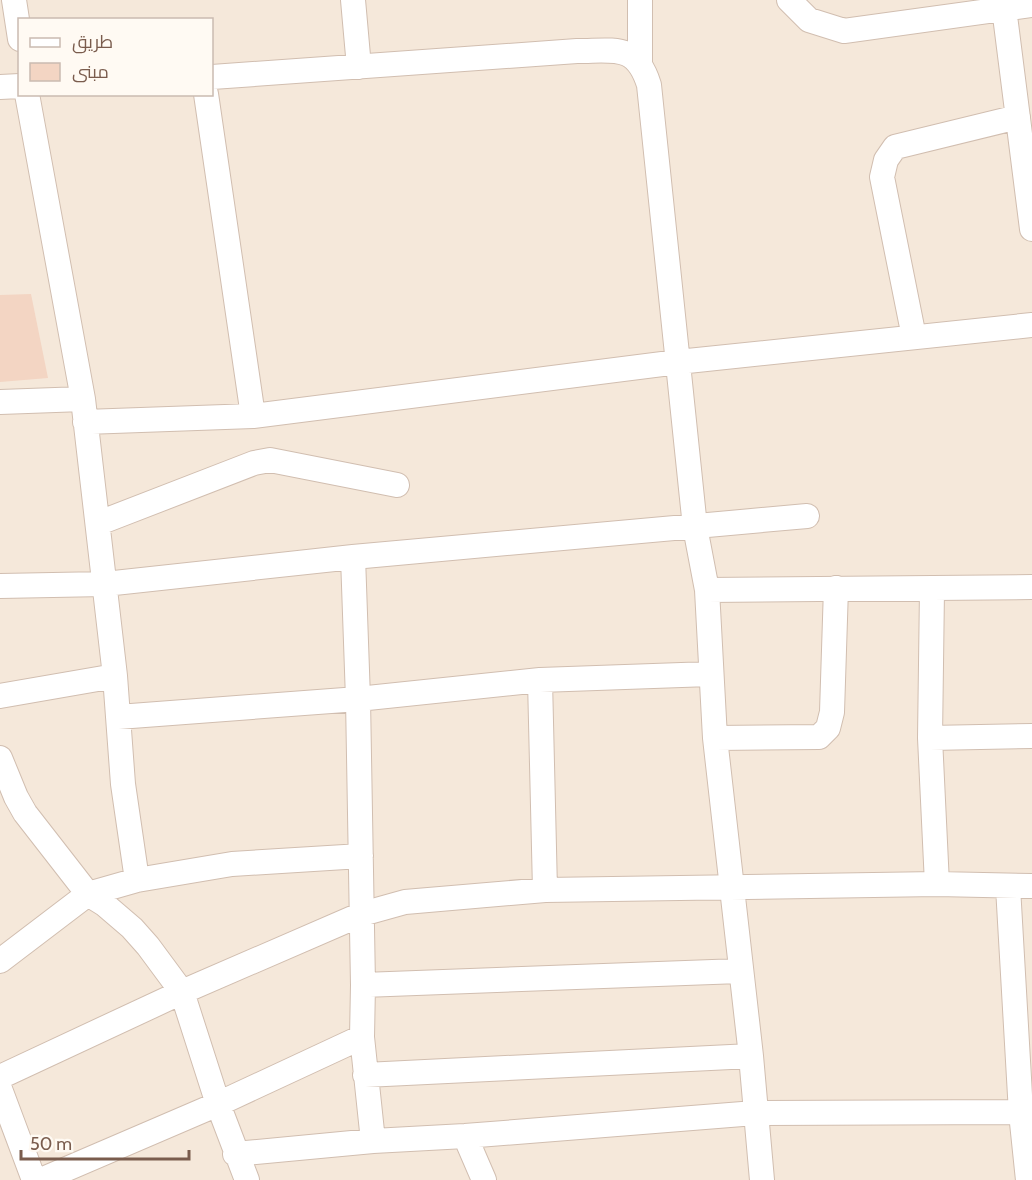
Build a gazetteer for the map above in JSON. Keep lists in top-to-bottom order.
{
  "legend": ["طريق", "مبنى"],
  "scale_bar": "50 m"
}
